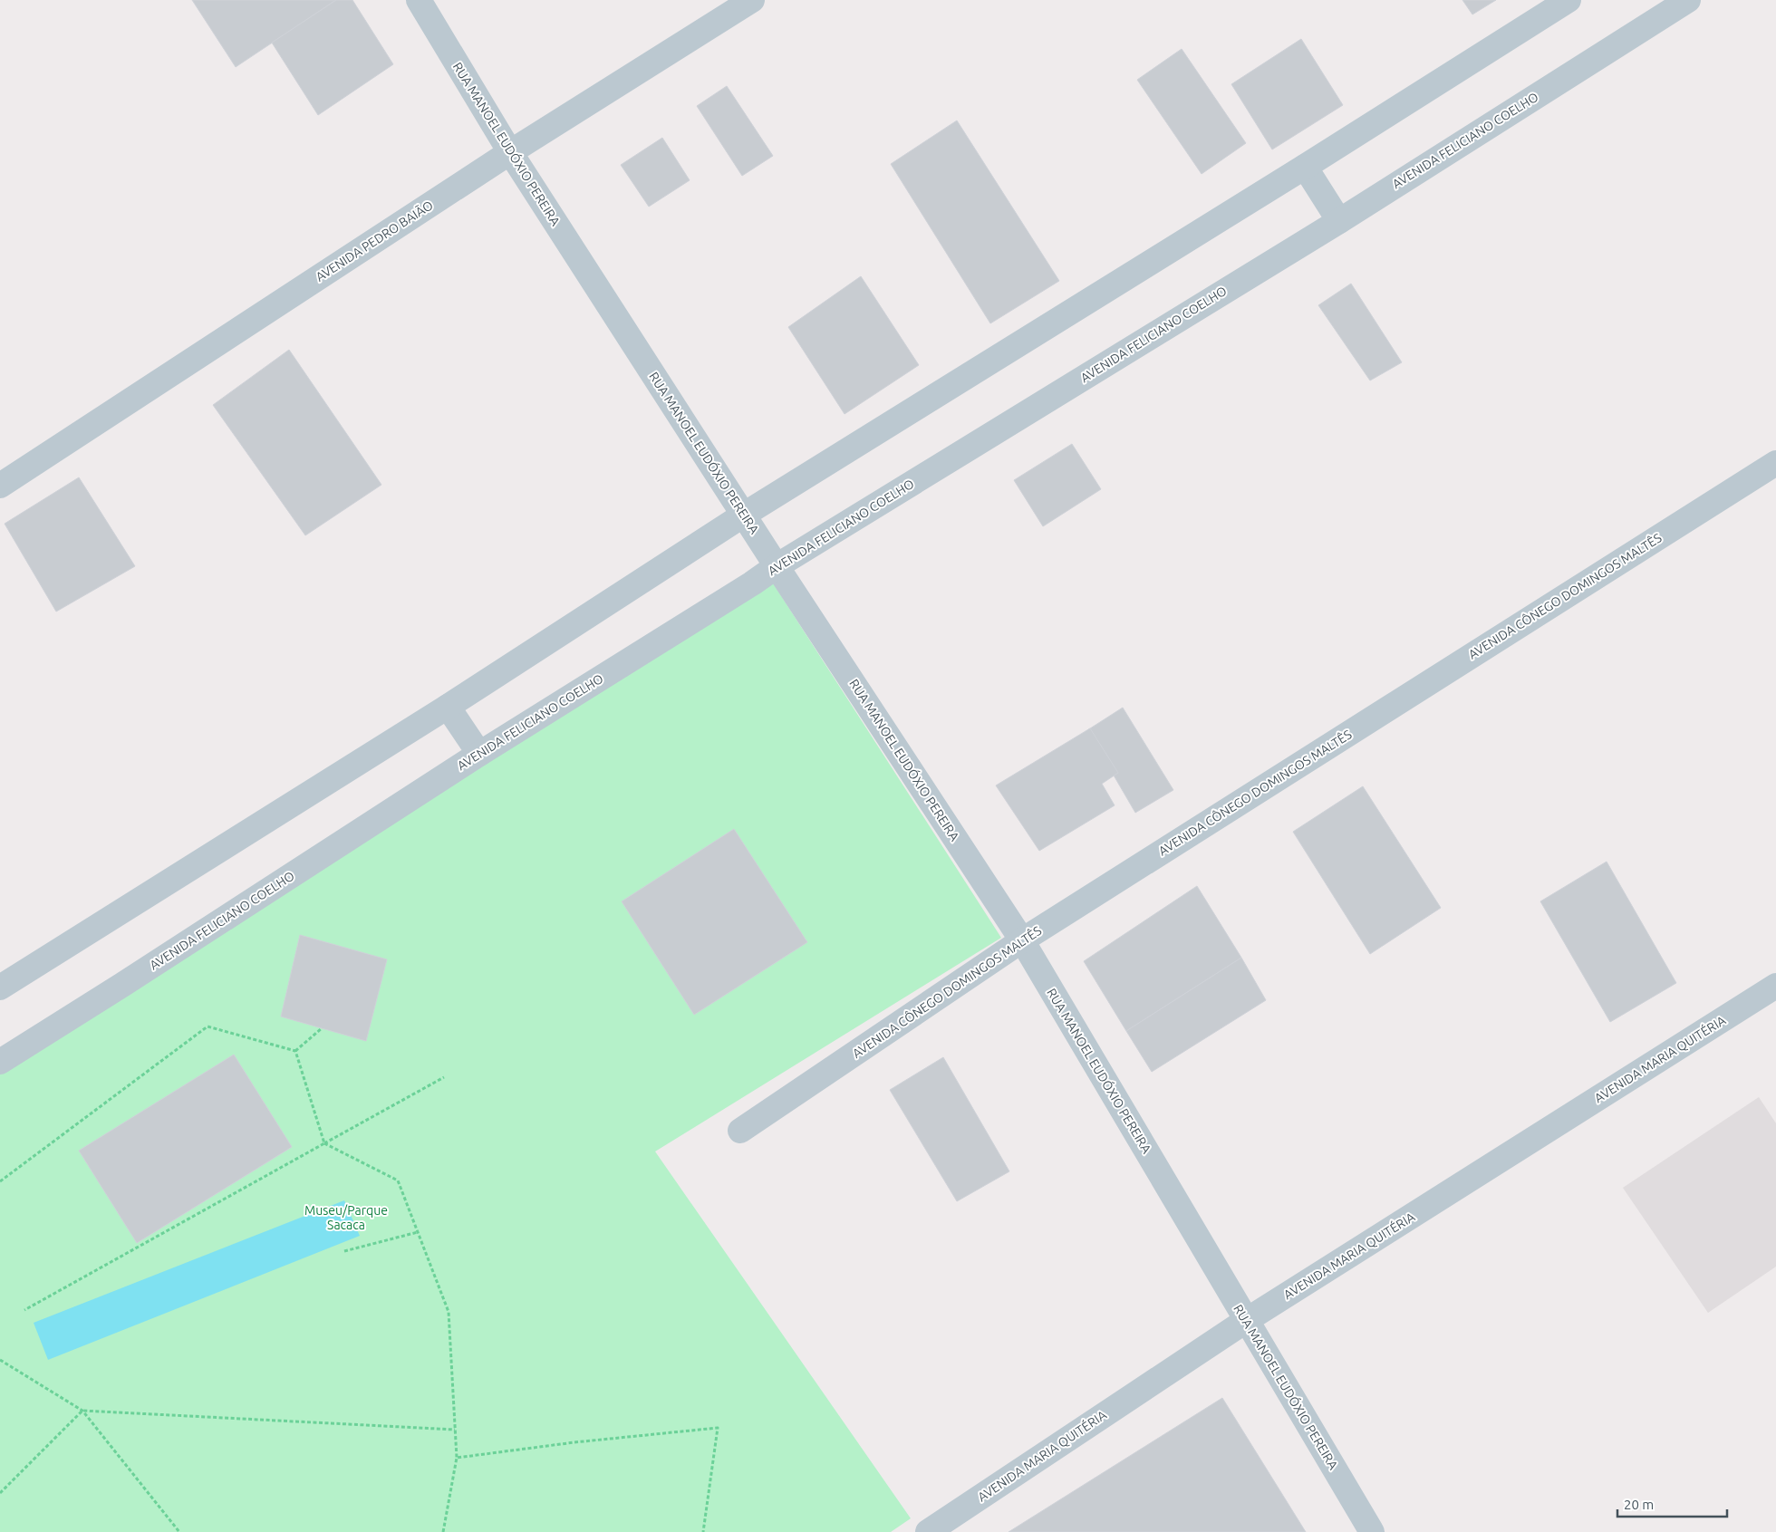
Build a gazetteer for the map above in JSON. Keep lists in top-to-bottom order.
{
  "streets": {
    "street": [
      "AVENIDA FELICIANO COELHO",
      "RUA MANOEL EUDÓXIO PEREIRA",
      "AVENIDA PEDRO BAIÃO",
      "AVENIDA CÔNEGO DOMINGOS MALTÊS",
      "AVENIDA MARIA QUITÉRIA"
    ]
  },
  "crossings": [
    ["AVENIDA FELICIANO COELHO", "RUA MANOEL EUDÓXIO PEREIRA"],
    ["RUA MANOEL EUDÓXIO PEREIRA", "AVENIDA PEDRO BAIÃO"],
    ["RUA MANOEL EUDÓXIO PEREIRA", "AVENIDA CÔNEGO DOMINGOS MALTÊS"],
    ["RUA MANOEL EUDÓXIO PEREIRA", "AVENIDA MARIA QUITÉRIA"]
  ],
  "parks": ["Museu/Parque Sacaca"],
  "scale_bar": "20 m"
}
